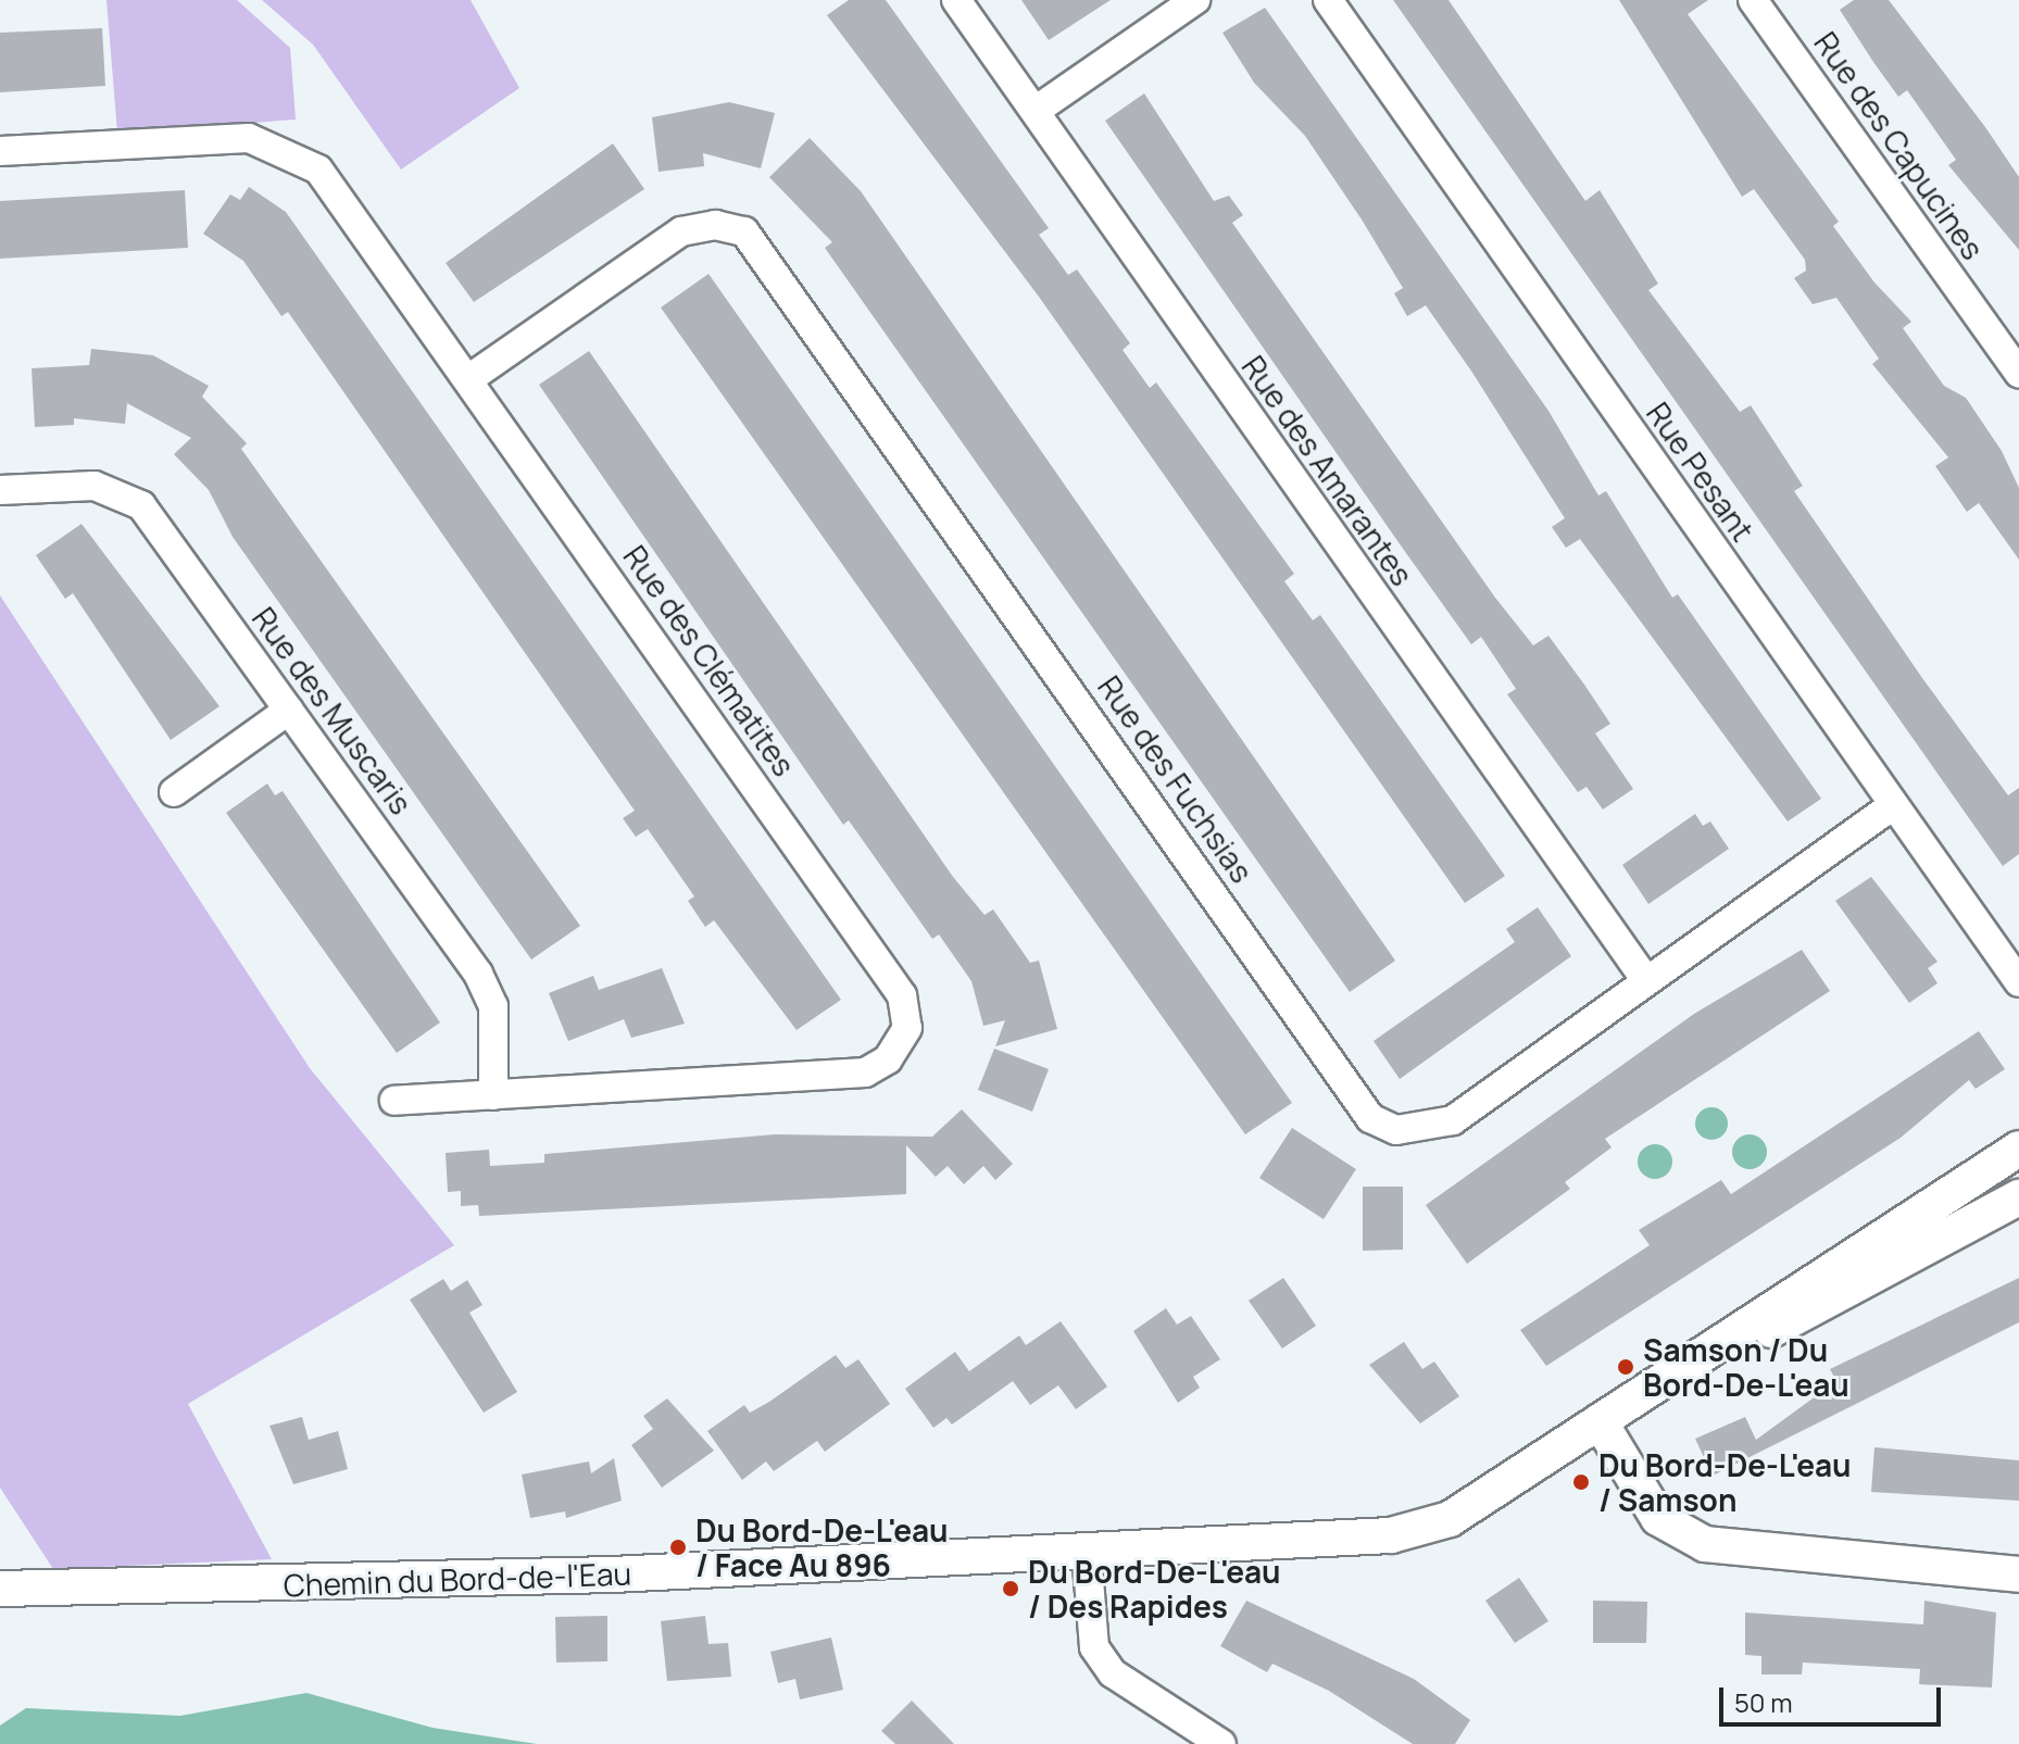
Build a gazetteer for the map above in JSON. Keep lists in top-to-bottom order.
{
  "streets": {
    "street": [
      "Rue des Capucines",
      "Rue des Amarantes",
      "Rue Pesant",
      "Rue des Clématites",
      "Rue des Muscaris",
      "Rue des Fuchsias",
      "Chemin du Bord-de-l'Eau"
    ]
  },
  "crossings": [
    ["Rue des Amarantes", "Rue des Fuchsias"],
    ["Rue Pesant", "Rue des Fuchsias"],
    ["Rue des Clématites", "Rue des Muscaris"],
    ["Rue des Clématites", "Rue des Fuchsias"]
  ],
  "places": [
    "Samson / Du Bord-De-L'eau",
    "Du Bord-De-L'eau / Samson",
    "Du Bord-De-L'eau / Face Au 896",
    "Du Bord-De-L'eau / Des Rapides"
  ],
  "scale_bar": "50 m"
}
